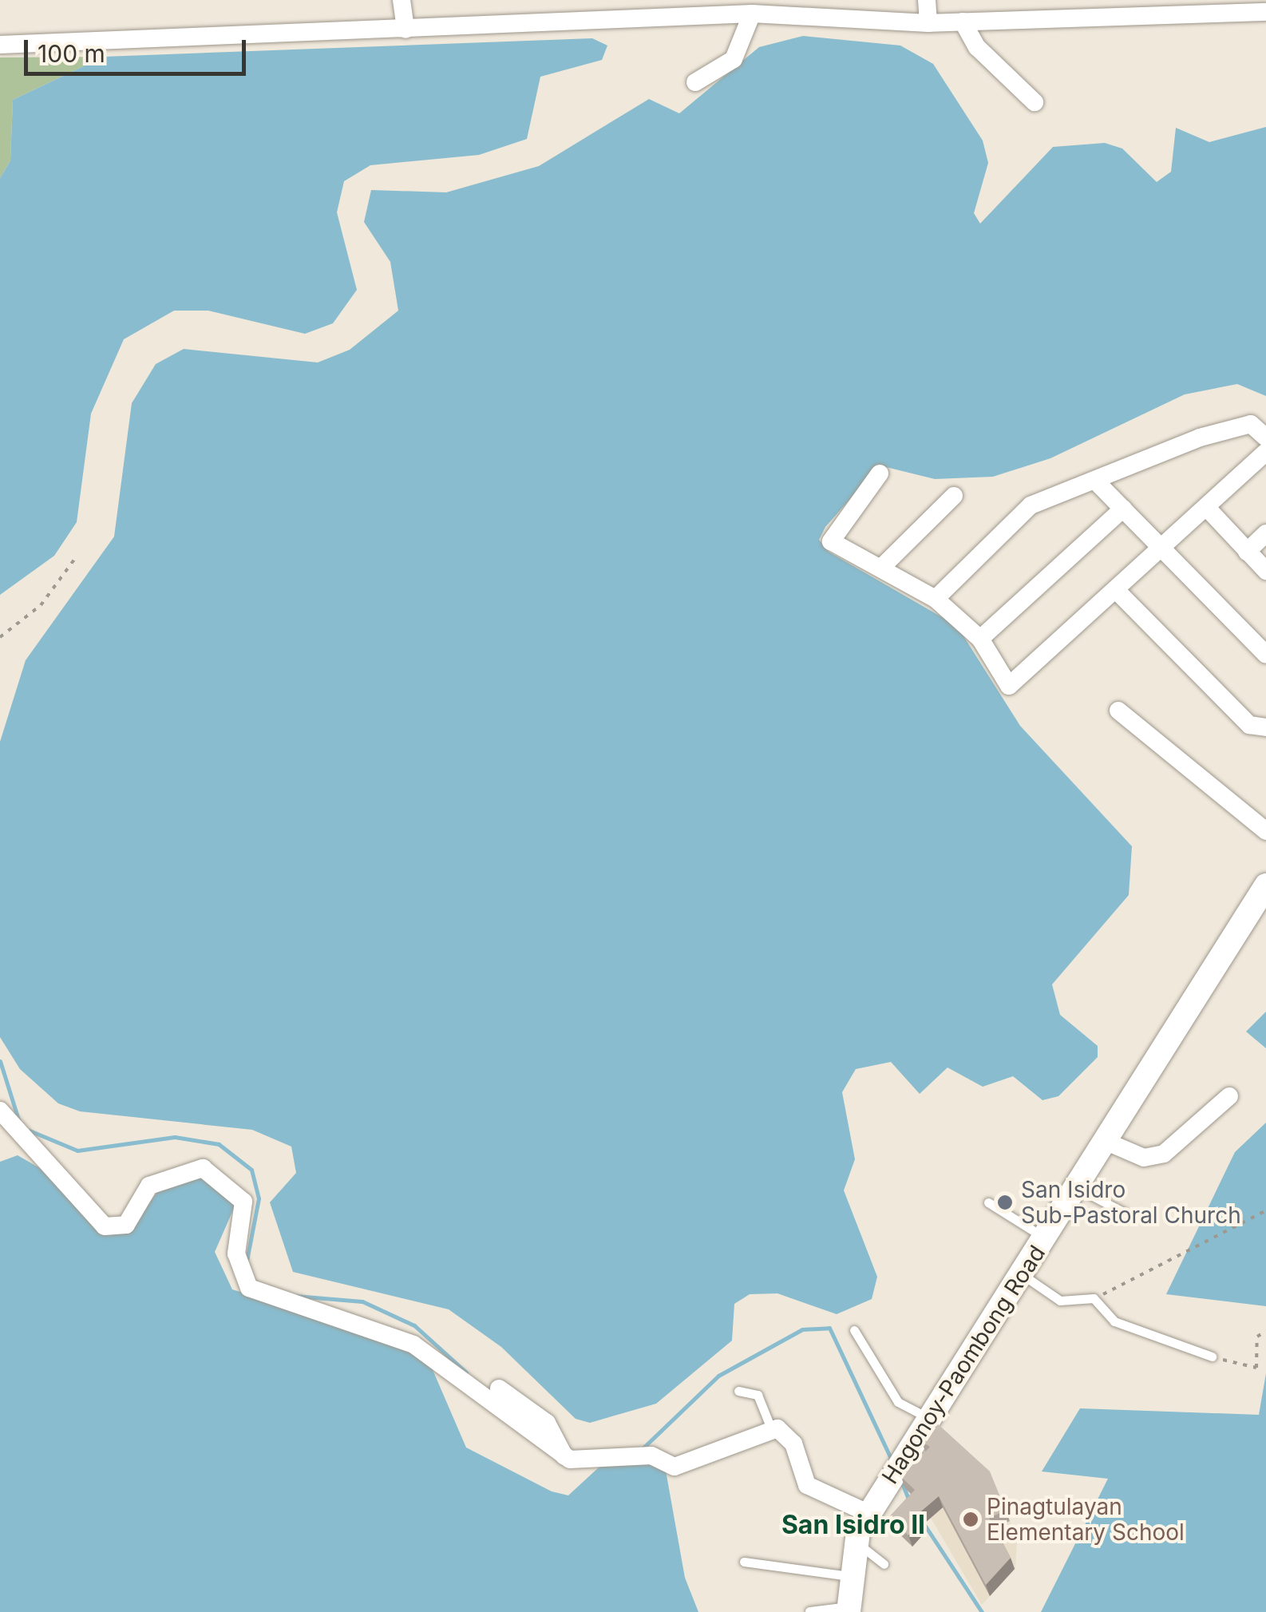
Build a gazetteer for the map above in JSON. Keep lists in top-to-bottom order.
{
  "streets": {
    "main road": ["Hagonoy-Paombong Road"]
  },
  "districts": ["San Isidro II"],
  "places": ["San Isidro Sub-Pastoral Church", "Pinagtulayan Elementary School"],
  "scale_bar": "100 m"
}
